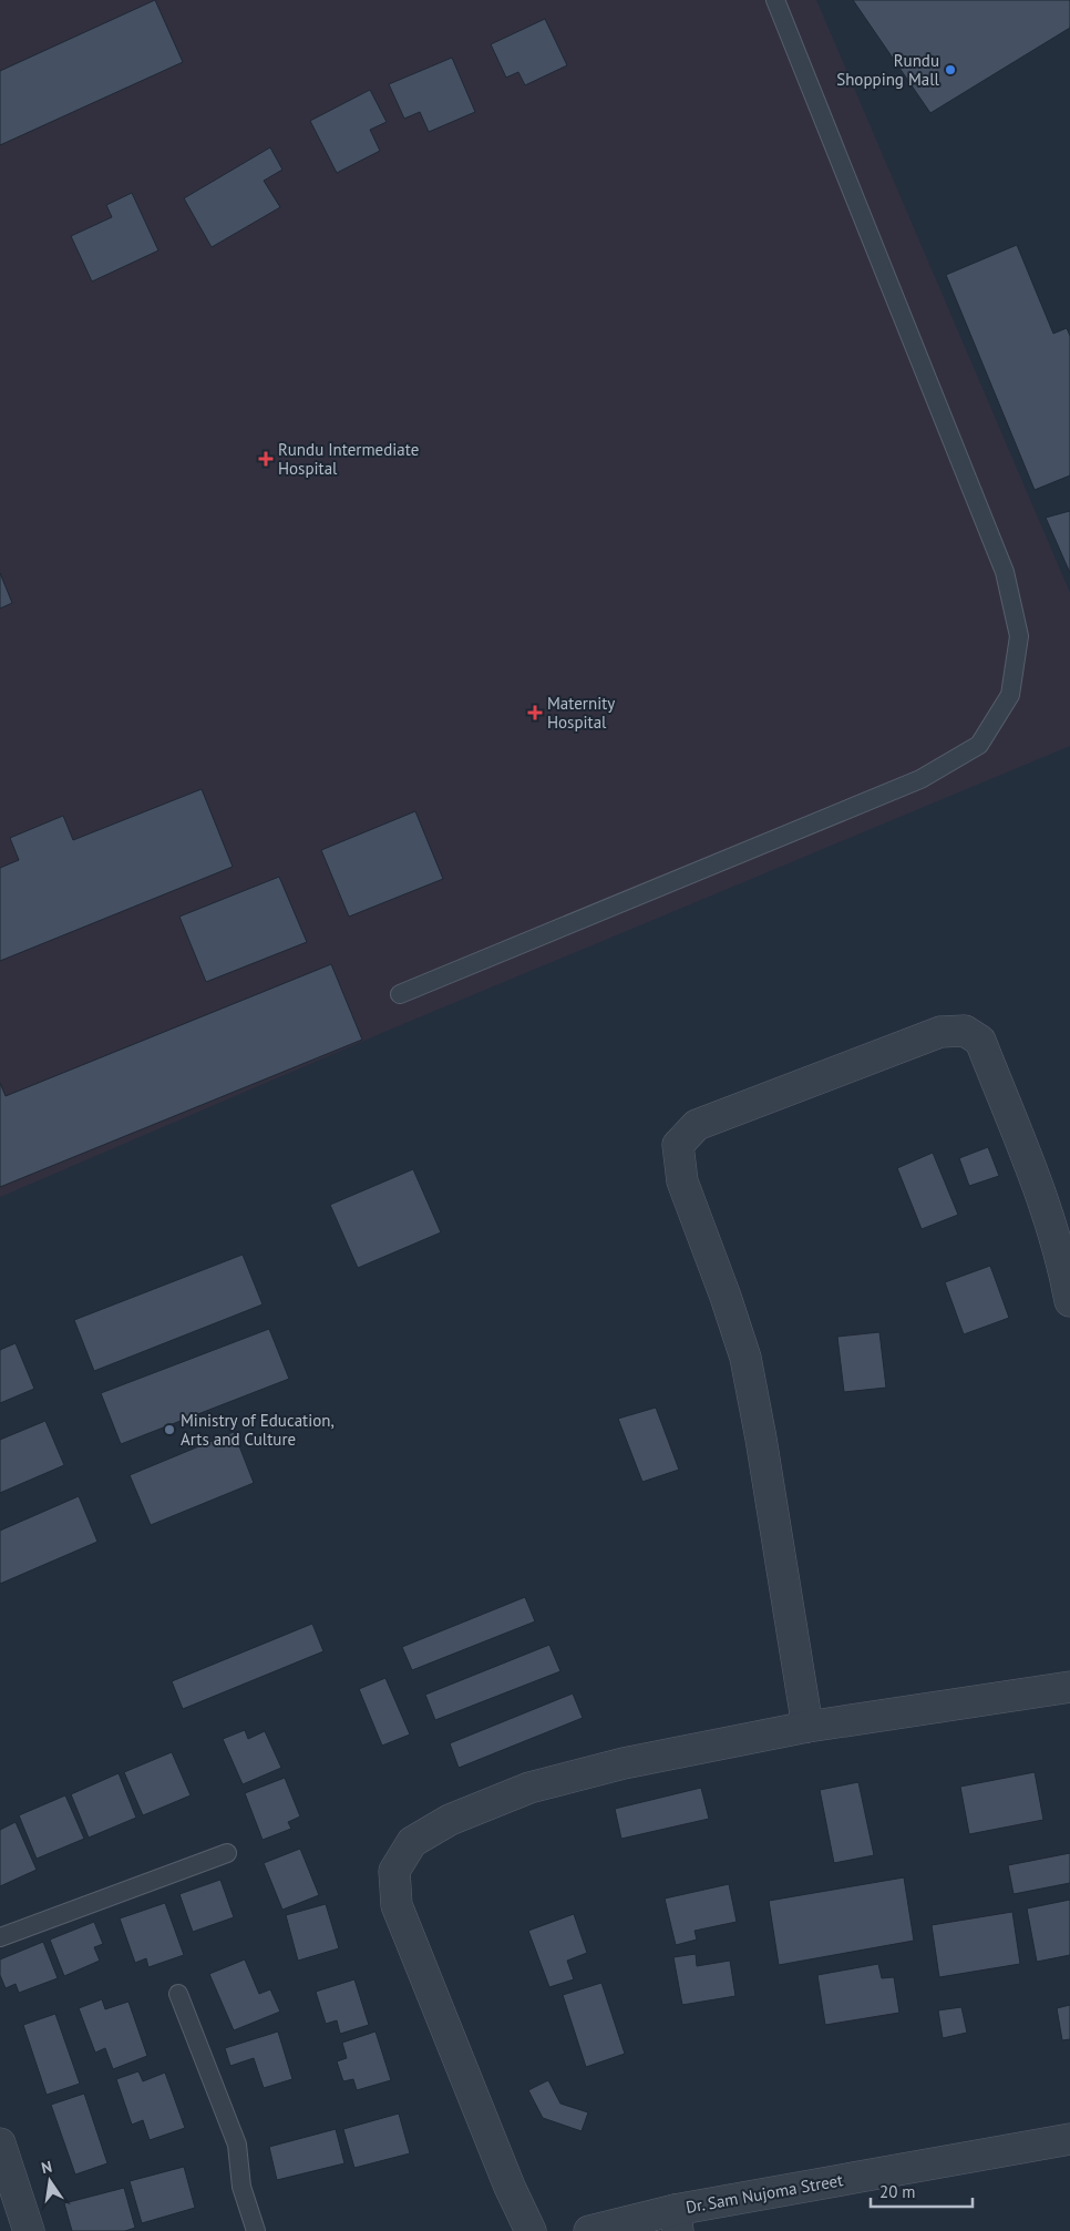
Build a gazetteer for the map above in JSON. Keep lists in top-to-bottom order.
{
  "streets": {
    "street": ["Dr. Sam Nujoma Street"]
  },
  "places": {
    "other": ["Rundu Shopping Mall", "Ministry of Education, Arts and Culture"],
    "health": ["Rundu Intermediate Hospital", "Maternity Hospital"]
  },
  "scale_bar": "20 m",
  "north": "top"
}
